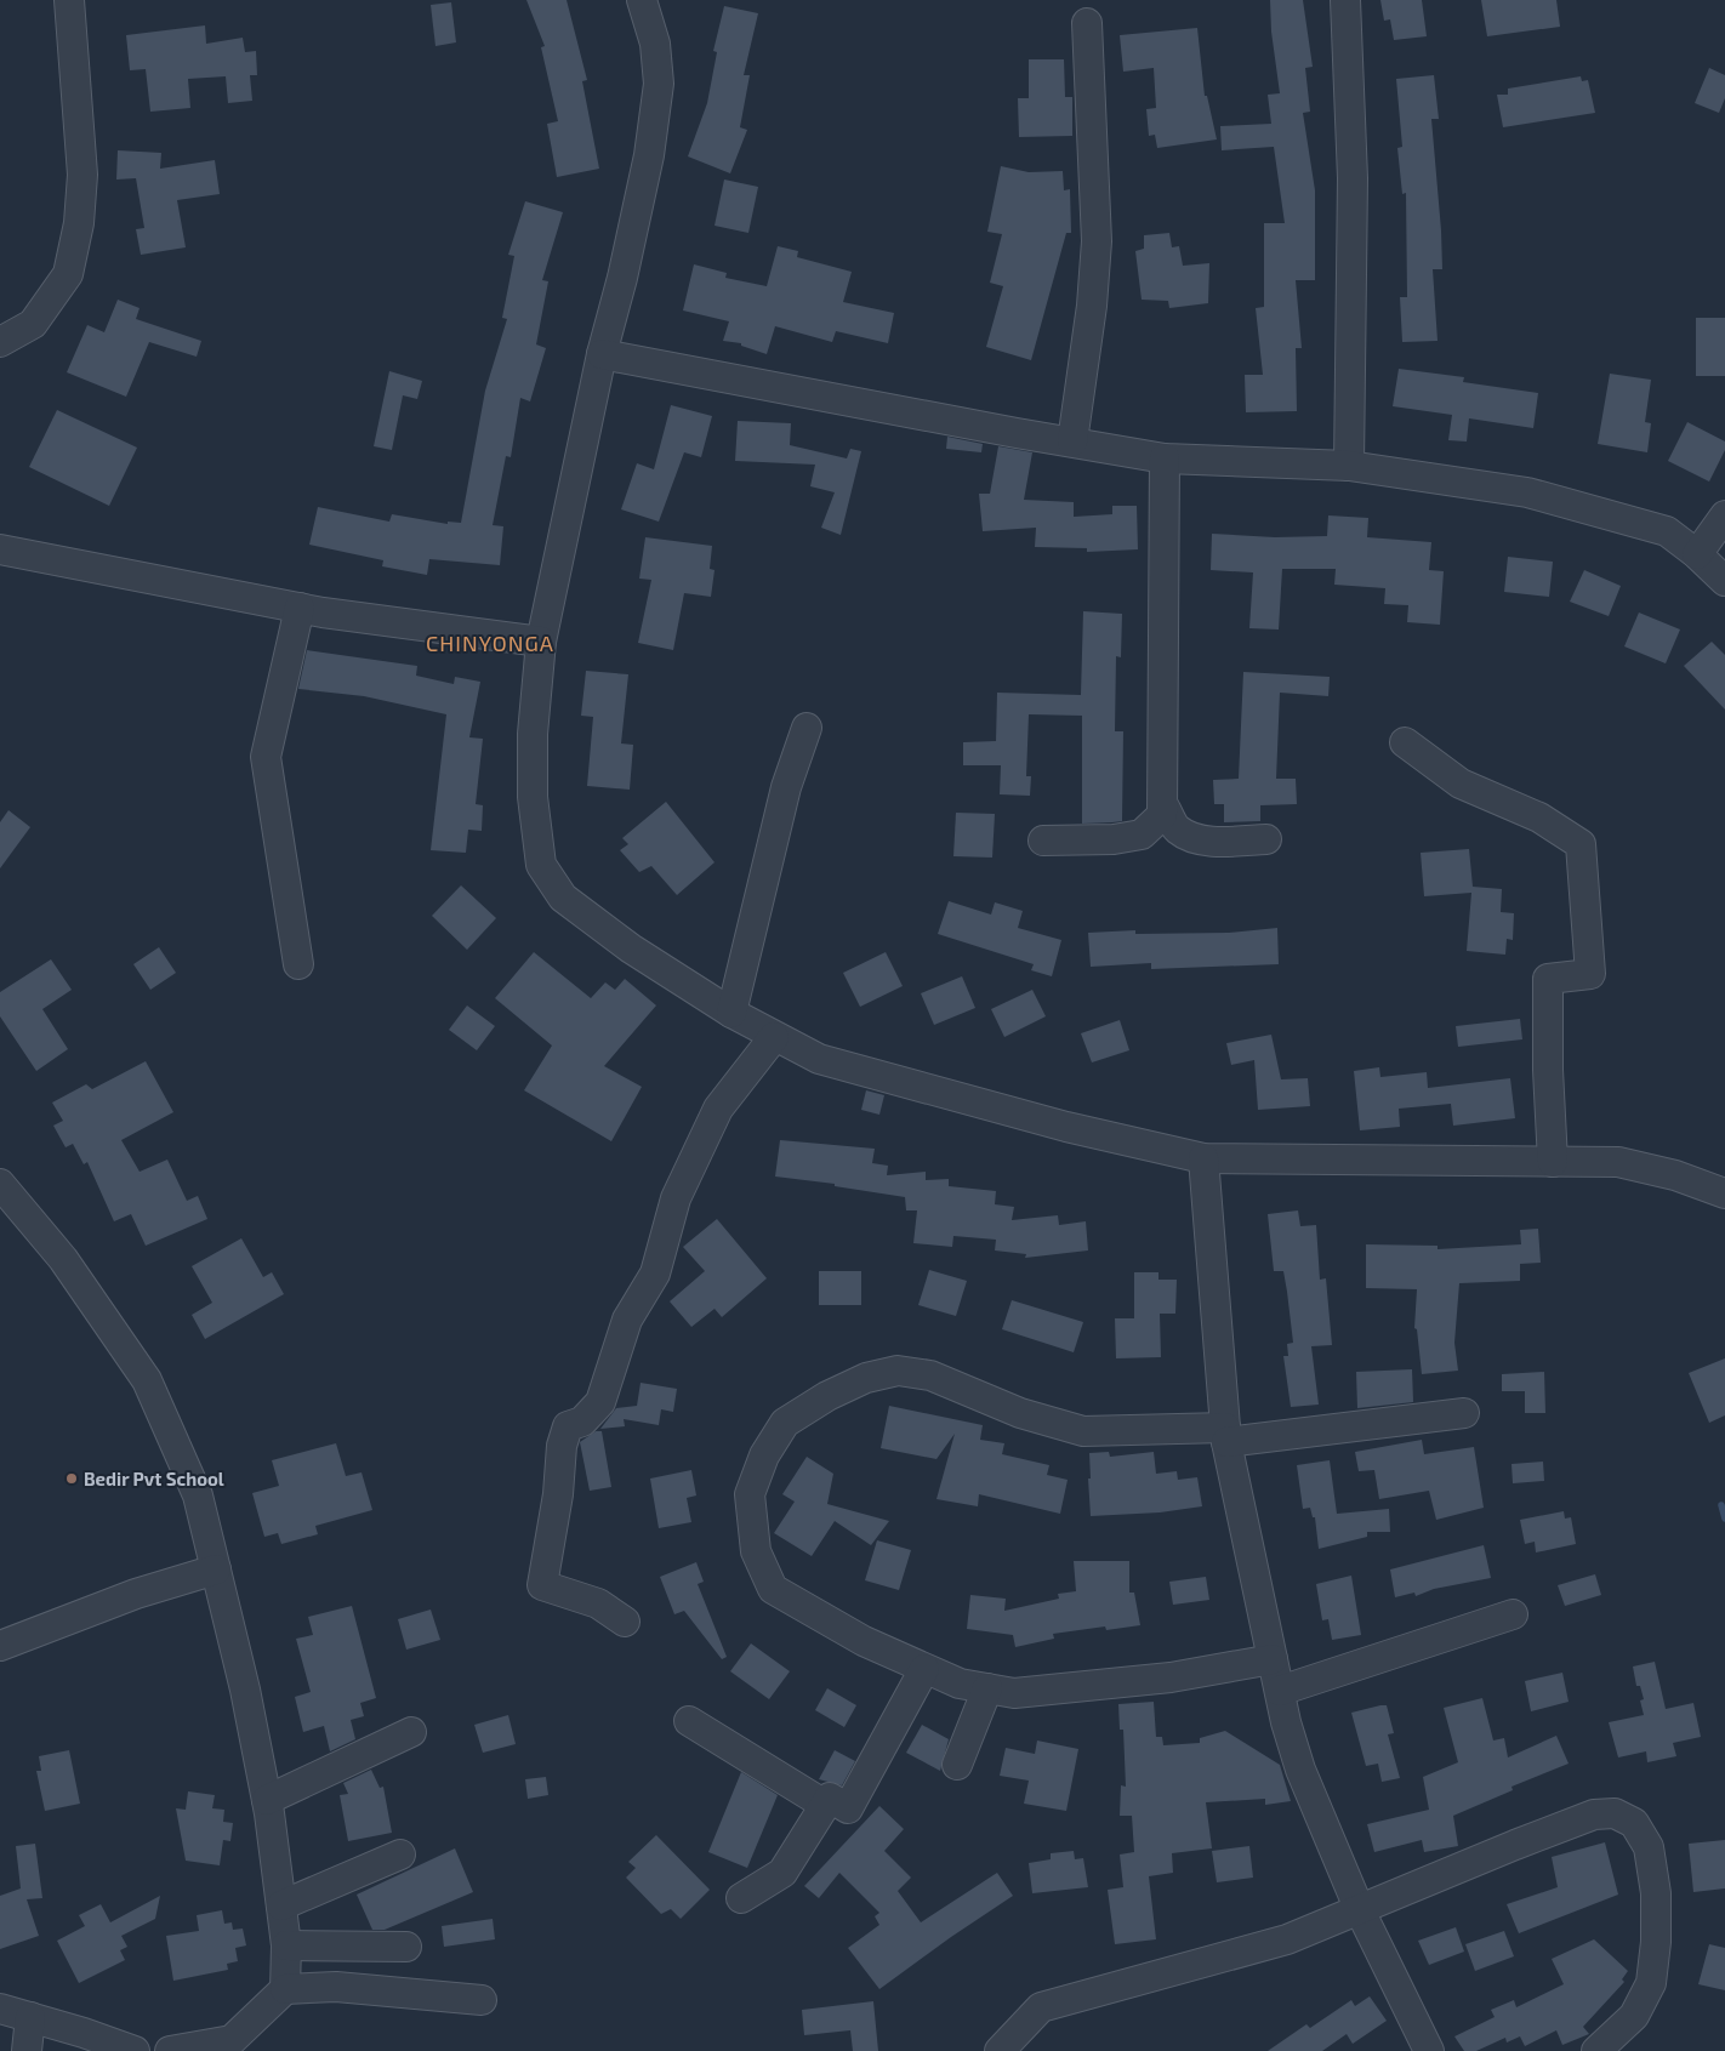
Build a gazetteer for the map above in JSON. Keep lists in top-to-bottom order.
{
  "districts": ["CHINYONGA"],
  "places": ["Bedir Pvt School"]
}
